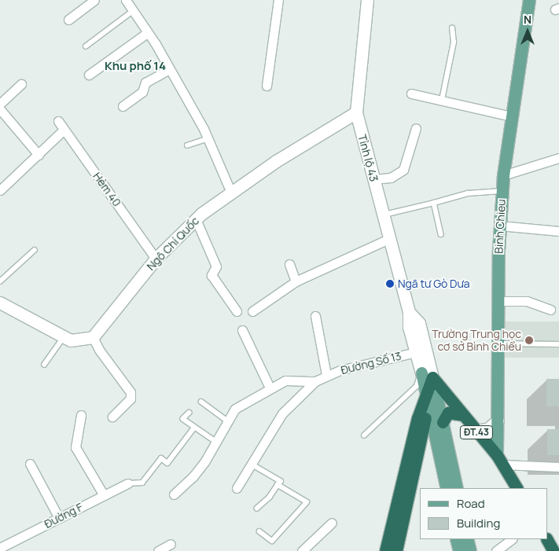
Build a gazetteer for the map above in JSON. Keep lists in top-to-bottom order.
{
  "streets": {
    "highway": ["ĐT.43"],
    "main road": ["Tỉnh lộ 43", "Binh Chieu", "Ngô Chí Quốc"],
    "street": ["Hẻm 40", "Đường Số 13", "Đường F"]
  },
  "crossings": [
    ["Tỉnh lộ 43", "Ngô Chí Quốc"],
    ["Tỉnh lộ 43", "Đường Số 13"],
    ["Tỉnh lộ 43", "ĐT.43"],
    ["Hẻm 40", "Ngô Chí Quốc"],
    ["Binh Chieu", "ĐT.43"]
  ],
  "districts": ["Khu phố 14"],
  "places": ["Ngã tư Gò Dưa", "Trường Trung học cơ sở Bình Chiểu"],
  "legend": ["Road", "Building"],
  "north": "top"
}
